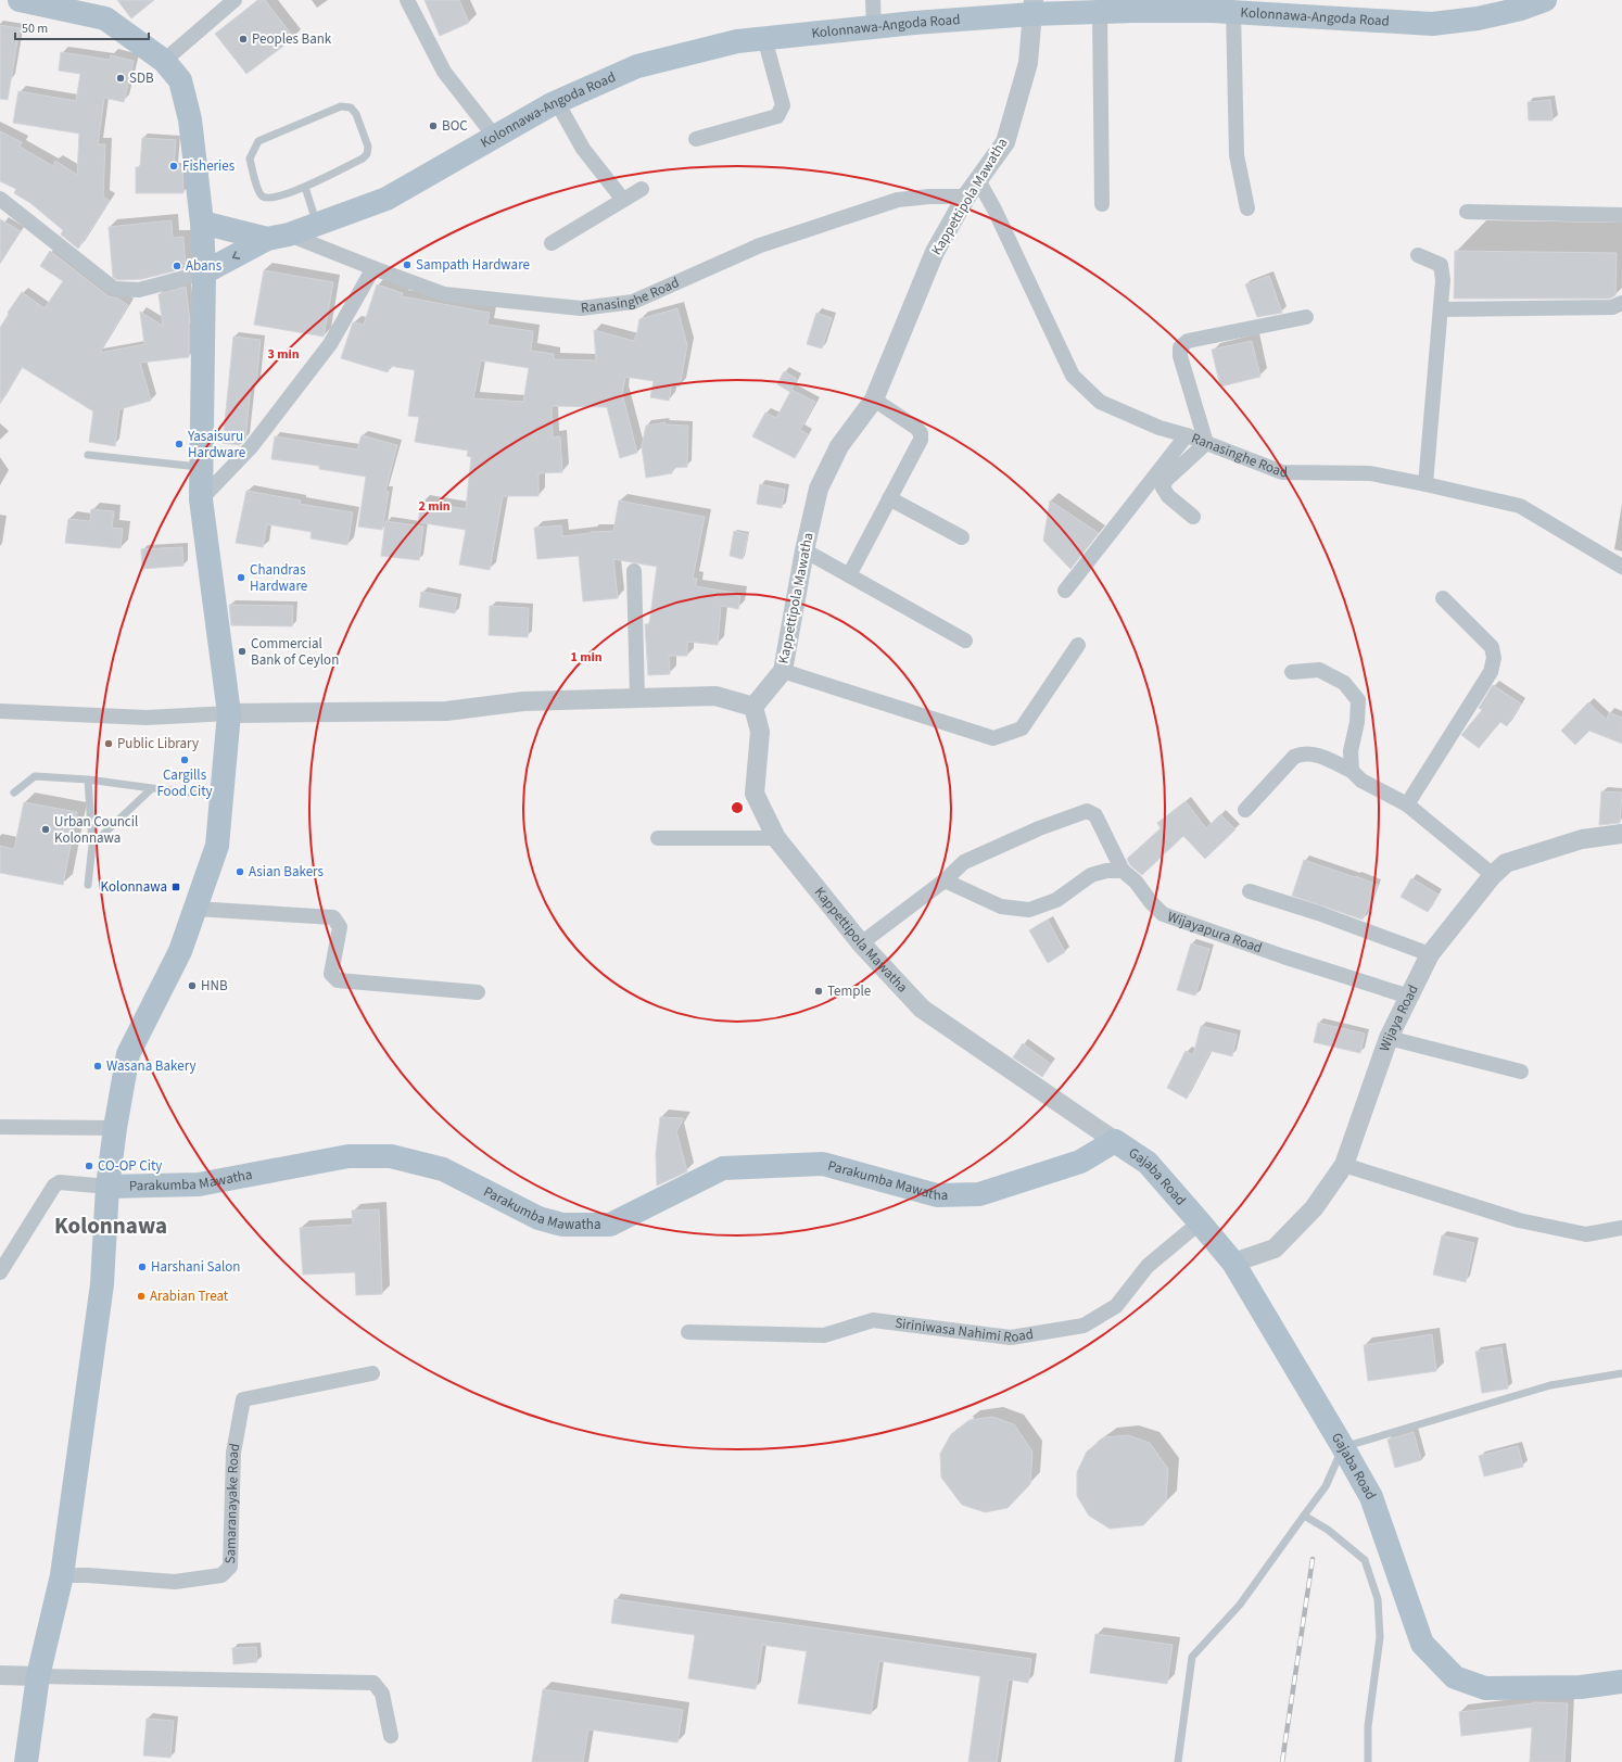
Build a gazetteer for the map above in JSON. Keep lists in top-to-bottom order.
{
  "streets": {
    "main road": ["Kolonnawa-Angoda Road", "Gajaba Road", "Parakumba Mawatha"],
    "street": [
      "Kappettipola Mawatha",
      "Ranasinghe Road",
      "Wijayapura Road",
      "Wijaya Road",
      "Siriniwasa Nahimi Road",
      "Samaranayake Road"
    ]
  },
  "crossings": [
    ["Kolonnawa-Angoda Road", "Kappettipola Mawatha"],
    ["Kolonnawa-Angoda Road", "Ranasinghe Road"],
    ["Kappettipola Mawatha", "Ranasinghe Road"],
    ["Kappettipola Mawatha", "Gajaba Road"],
    ["Kappettipola Mawatha", "Parakumba Mawatha"],
    ["Wijayapura Road", "Wijaya Road"],
    ["Wijaya Road", "Gajaba Road"],
    ["Gajaba Road", "Parakumba Mawatha"],
    ["Gajaba Road", "Siriniwasa Nahimi Road"]
  ],
  "districts": ["Kolonnawa"],
  "places": {
    "other": [
      "Peoples Bank",
      "SDB",
      "BOC",
      "Fisheries",
      "Sampath Hardware",
      "Abans",
      "Yasaisuru Hardware",
      "Chandras Hardware",
      "Commercial Bank of Ceylon",
      "Public Library",
      "Cargills Food City",
      "Urban Council Kolonnawa",
      "Asian Bakers",
      "HNB",
      "Temple",
      "Wasana Bakery",
      "CO-OP City",
      "Harshani Salon",
      "Arabian Treat"
    ],
    "transit": ["Kolonnawa"]
  },
  "scale_bar": "50 m",
  "rings": ["3 min", "2 min", "1 min"]
}
